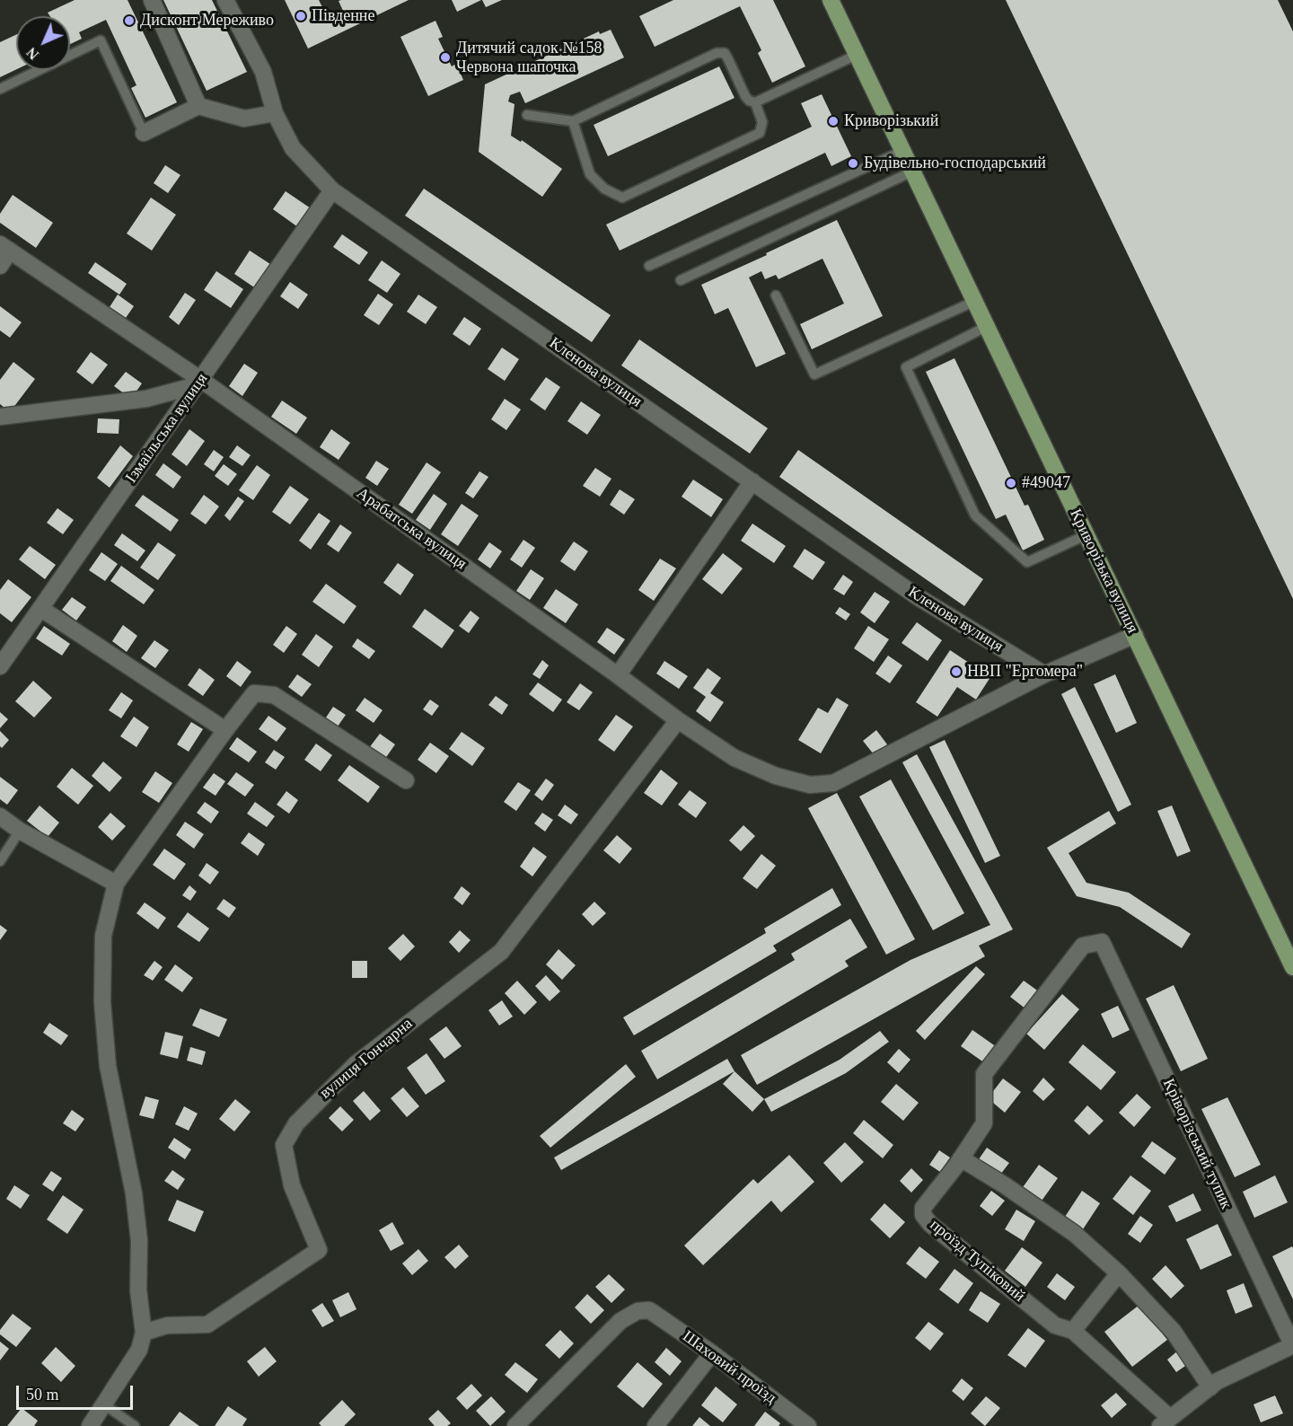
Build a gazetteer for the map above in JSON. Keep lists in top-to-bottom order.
{
  "streets": {
    "main road": ["Криворізька вулиця"],
    "street": [
      "Кленова вулиця",
      "Ізмаїльська вулиця",
      "Арабатська вулиця",
      "вулиця Гончарна",
      "Кріворізський тупик",
      "проїзд Тупіковий",
      "Шаховий проїзд"
    ]
  },
  "crossings": [
    ["Кленова вулиця", "Ізмаїльська вулиця"],
    ["Кленова вулиця", "Арабатська вулиця"],
    ["Ізмаїльська вулиця", "Арабатська вулиця"],
    ["Арабатська вулиця", "вулиця Гончарна"],
    ["Кріворізський тупик", "проїзд Тупіковий"]
  ],
  "places": [
    "Південне",
    "Дисконт Мереживо",
    "Дитячий садок №158 Червона шапочка",
    "Криворізький",
    "Будівельно-господарський",
    "#49047",
    "НВП \"Ергомера\""
  ],
  "scale_bar": "50 m",
  "north": "bottom left"
}
